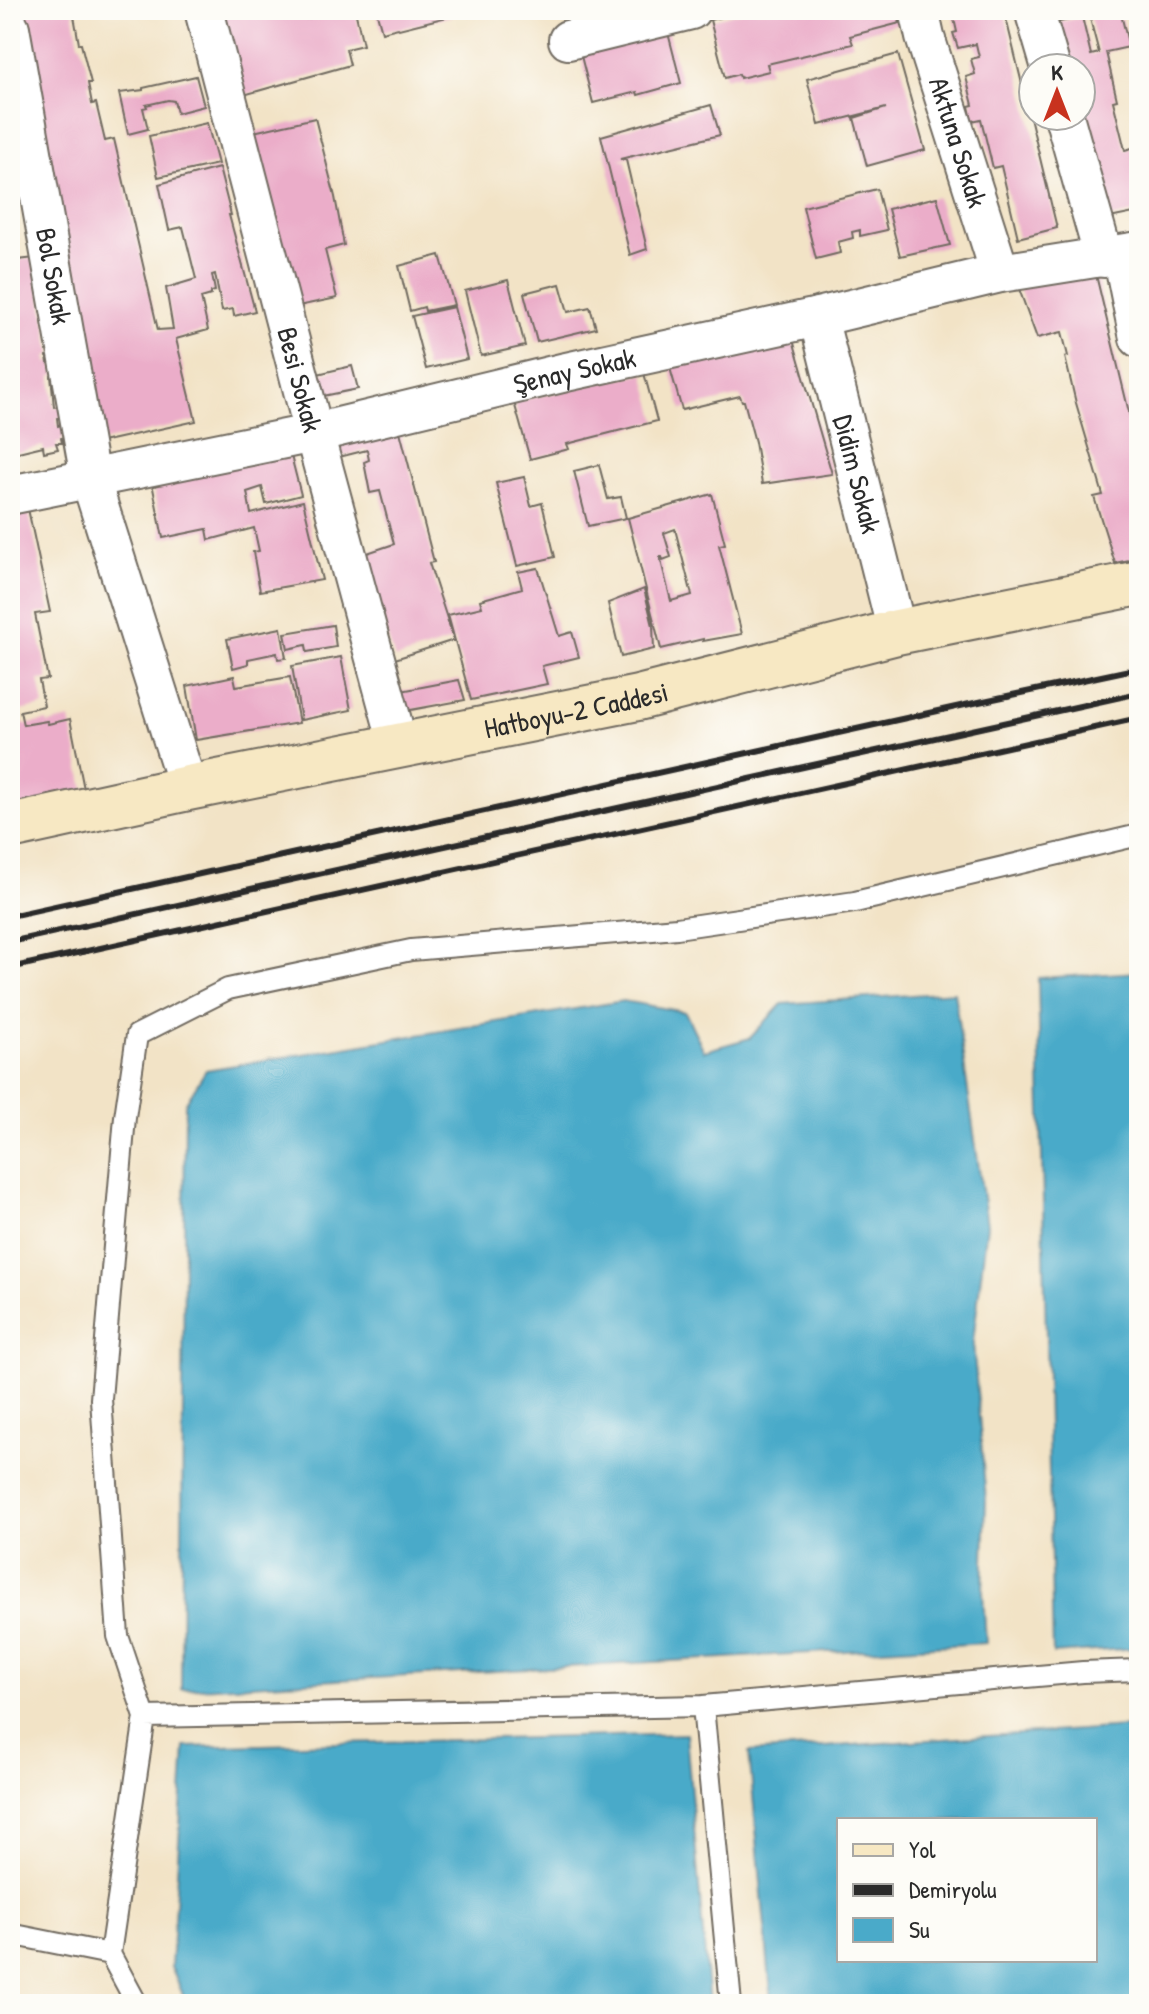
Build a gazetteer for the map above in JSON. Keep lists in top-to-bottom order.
{
  "streets": {
    "main road": ["Hatboyu-2 Caddesi"],
    "street": [
      "Aktuna Sokak",
      "Bol Sokak",
      "Şenay Sokak",
      "Besi Sokak",
      "Didim Sokak"
    ]
  },
  "crossings": [
    ["Aktuna Sokak", "Şenay Sokak"],
    ["Bol Sokak", "Şenay Sokak"],
    ["Bol Sokak", "Hatboyu-2 Caddesi"],
    ["Şenay Sokak", "Besi Sokak"],
    ["Şenay Sokak", "Didim Sokak"],
    ["Besi Sokak", "Hatboyu-2 Caddesi"],
    ["Didim Sokak", "Hatboyu-2 Caddesi"]
  ],
  "legend": ["Yol", "Demiryolu", "Su"],
  "north": "top"
}
